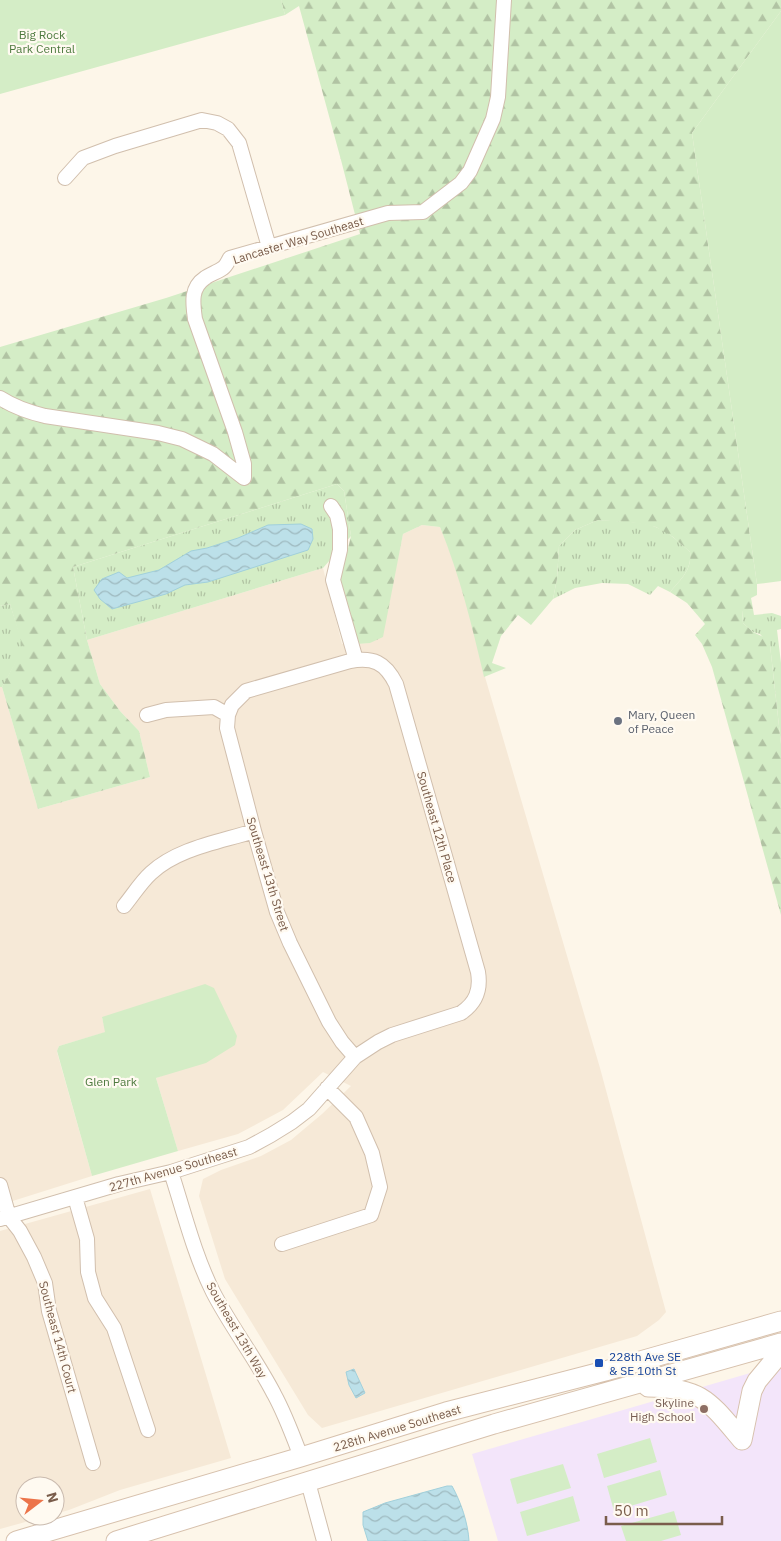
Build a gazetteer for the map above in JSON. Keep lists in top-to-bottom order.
{
  "streets": {
    "main road": ["228th Avenue Southeast"],
    "street": [
      "Lancaster Way Southeast",
      "Southeast 12th Place",
      "Southeast 13th Street",
      "227th Avenue Southeast",
      "Southeast 13th Way",
      "Southeast 14th Court"
    ]
  },
  "crossings": [
    ["Southeast 12th Place", "227th Avenue Southeast"],
    ["Southeast 13th Street", "227th Avenue Southeast"],
    ["227th Avenue Southeast", "Southeast 13th Way"],
    ["227th Avenue Southeast", "Southeast 14th Court"],
    ["Southeast 13th Way", "228th Avenue Southeast"]
  ],
  "parks": ["Big Rock Park Central", "Glen Park"],
  "places": {
    "other": ["Mary, Queen of Peace", "Skyline High School"],
    "transit": ["228th Ave SE & SE 10th St"]
  },
  "scale_bar": "50 m",
  "north": "right"
}
